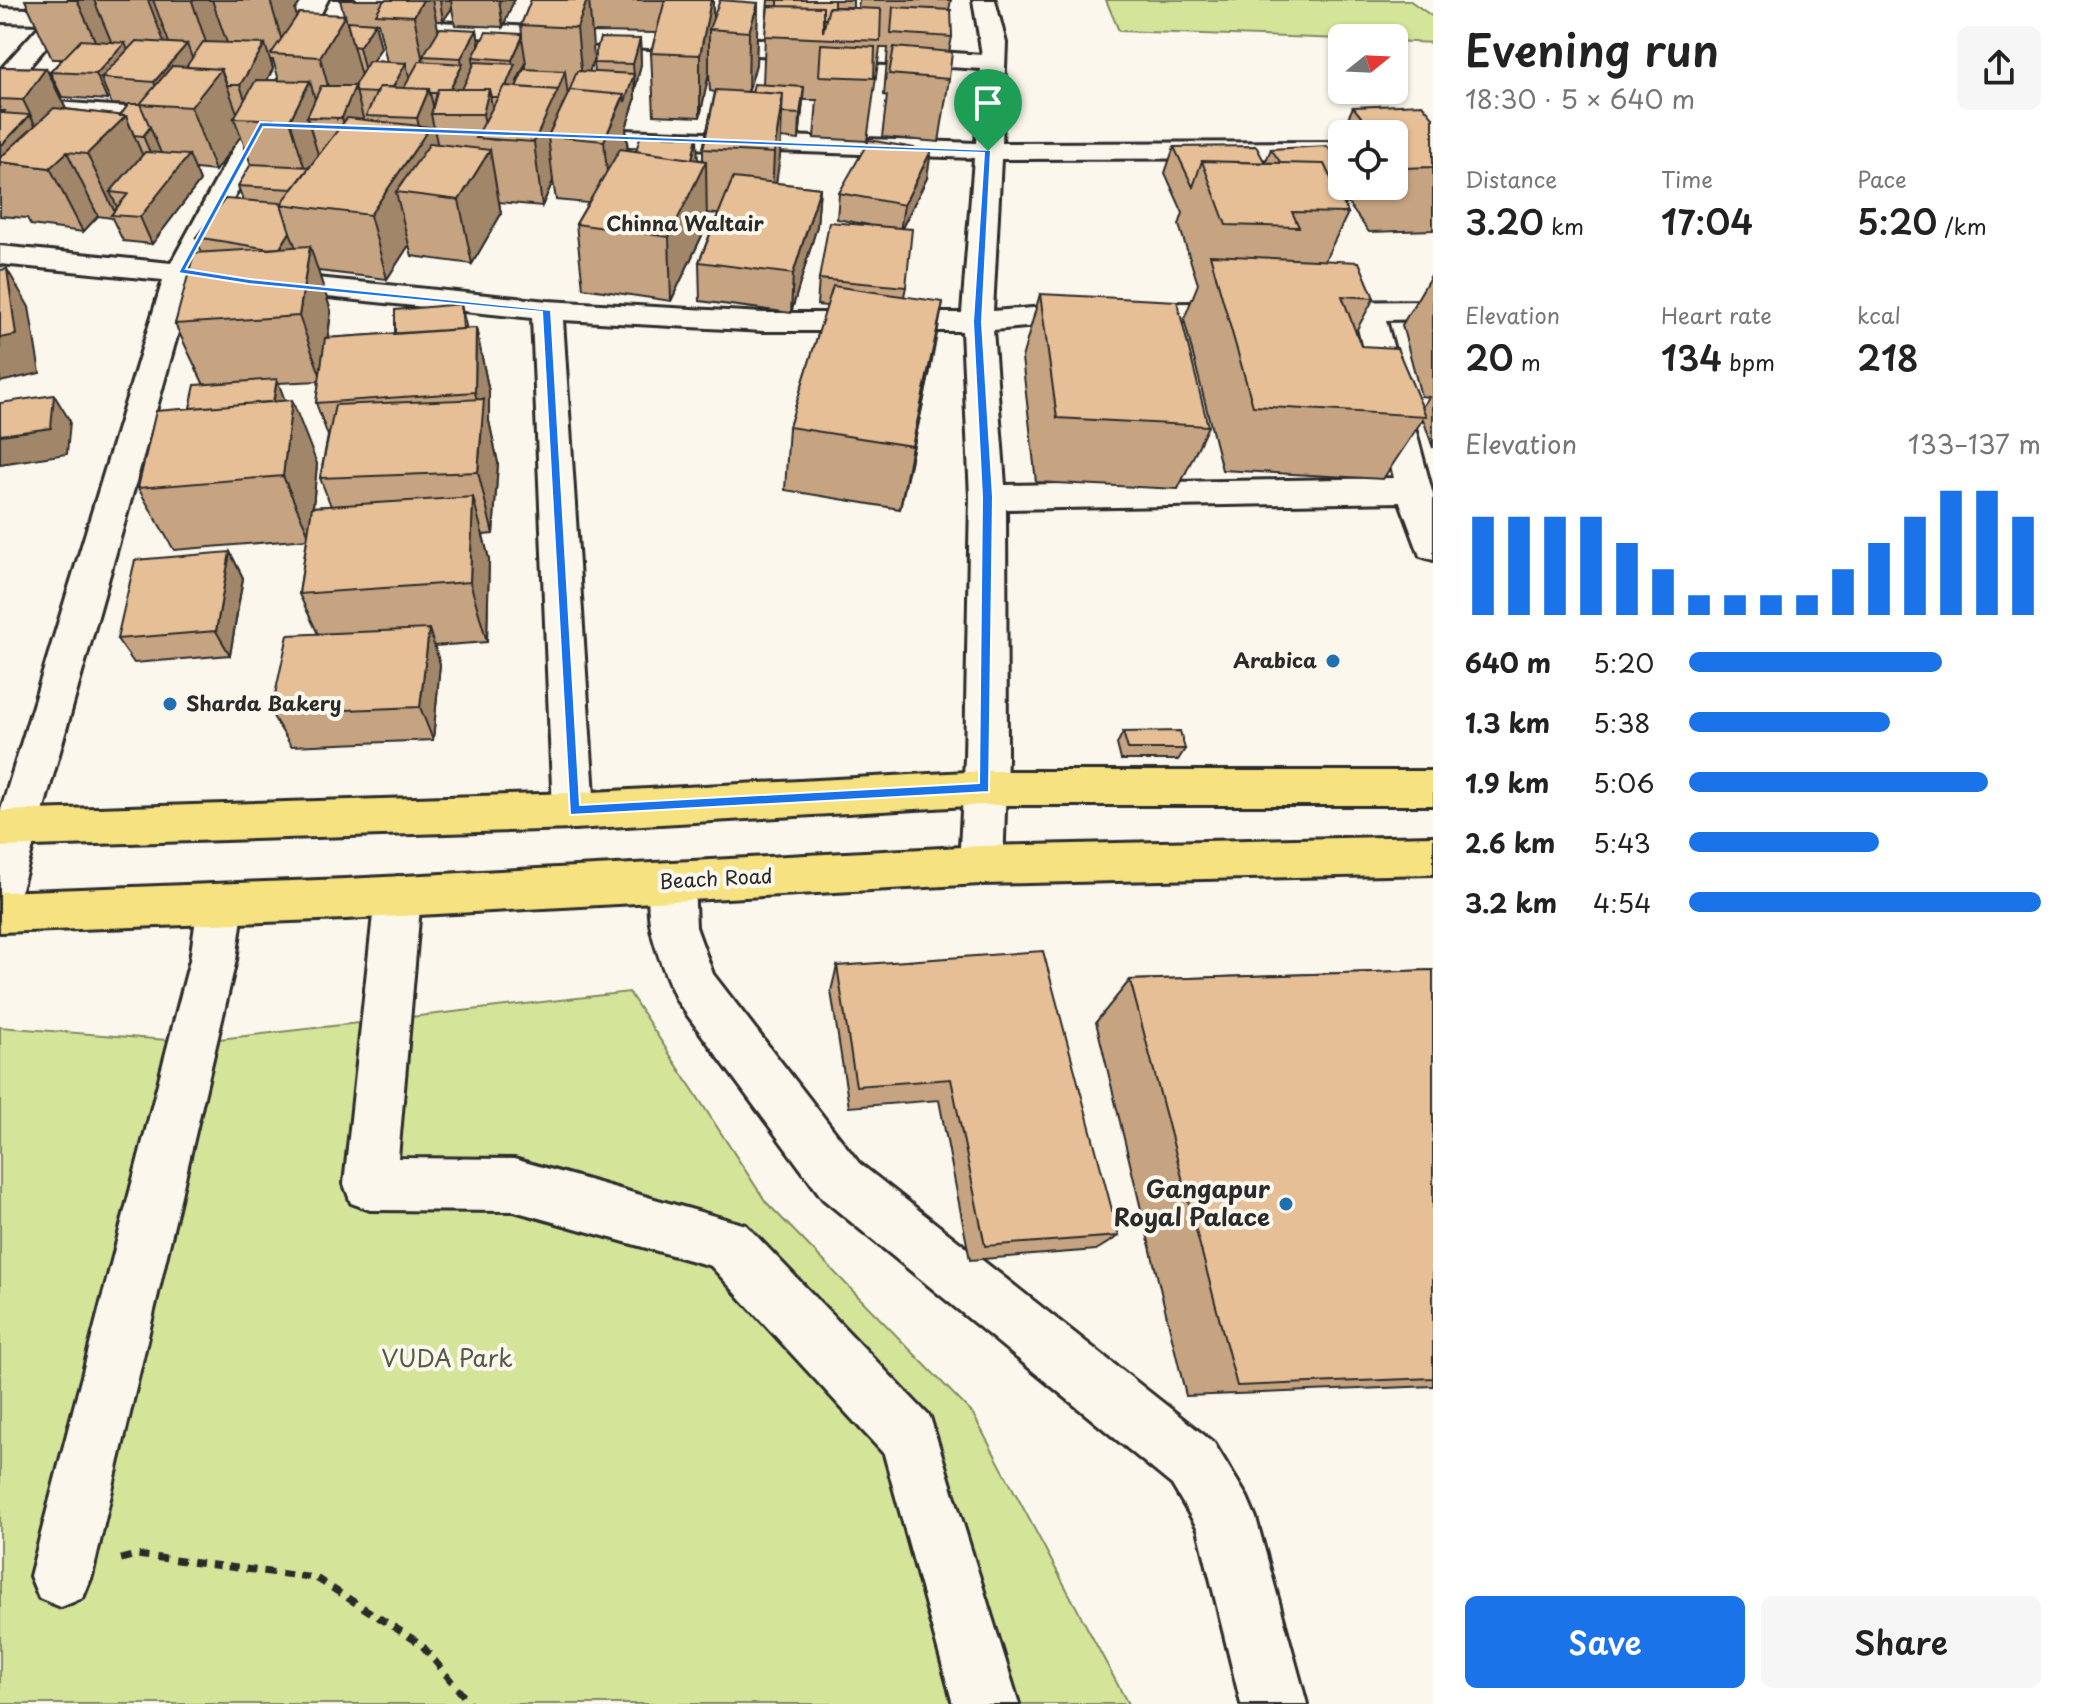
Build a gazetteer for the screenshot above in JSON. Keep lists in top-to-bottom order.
{
  "streets": {
    "main road": ["Beach Road"]
  },
  "districts": ["Chinna Waltair"],
  "parks": ["VUDA Park"],
  "places": ["Arabica", "Sharda Bakery", "Gangapur Royal Palace"],
  "north": "right",
  "page": {
    "heading": ["Evening run", "18:30 · 5 × 640 m"],
    "stats": [
      ["Distance", "3.20 km"],
      ["Time", "17:04"],
      ["Pace", "5:20 /km"],
      ["Elevation", "20 m"],
      ["Heart rate", "134 bpm"],
      ["kcal", "218"]
    ],
    "chart": ["Elevation", "133–137 m"],
    "list": [
      {
        "name": "640 m",
        "note": "5:20"
      },
      {
        "name": "1.3 km",
        "note": "5:38"
      },
      {
        "name": "1.9 km",
        "note": "5:06"
      },
      {
        "name": "2.6 km",
        "note": "5:43"
      },
      {
        "name": "3.2 km",
        "note": "4:54"
      }
    ],
    "buttons": ["Save", "Share"]
  }
}
